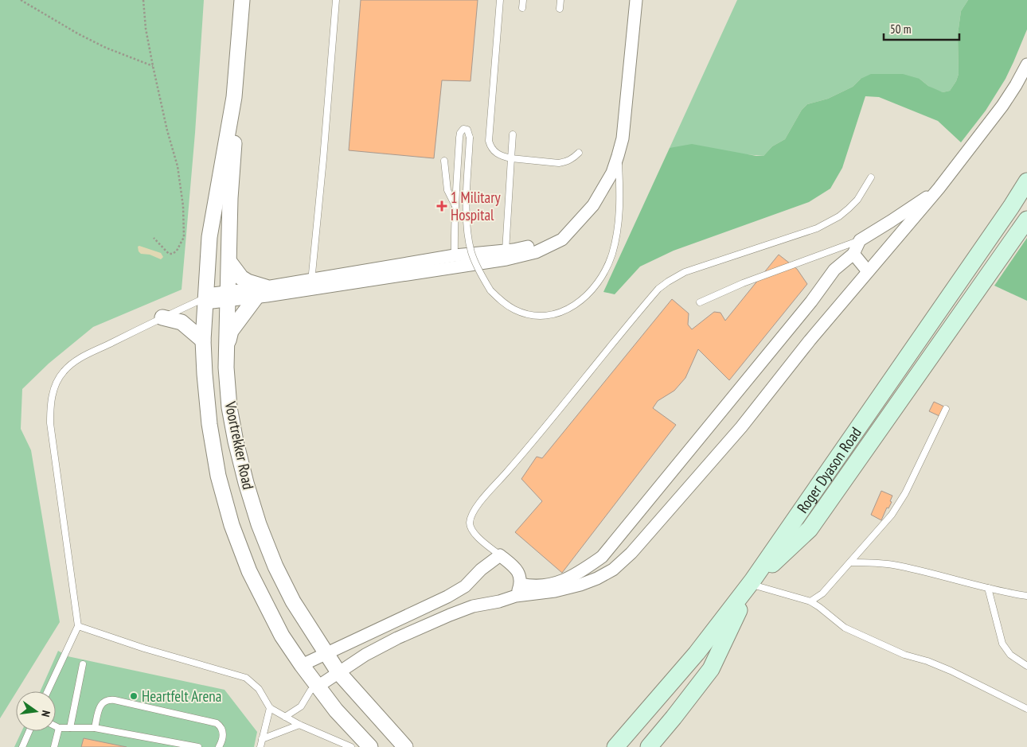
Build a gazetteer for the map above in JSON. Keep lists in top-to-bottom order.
{
  "streets": {
    "main road": ["Roger Dyason Road"],
    "street": ["Voortrekker Road"]
  },
  "places": {
    "health": ["1 Military Hospital"],
    "other": ["Heartfelt Arena"]
  },
  "scale_bar": "50 m",
  "north": "right"
}
